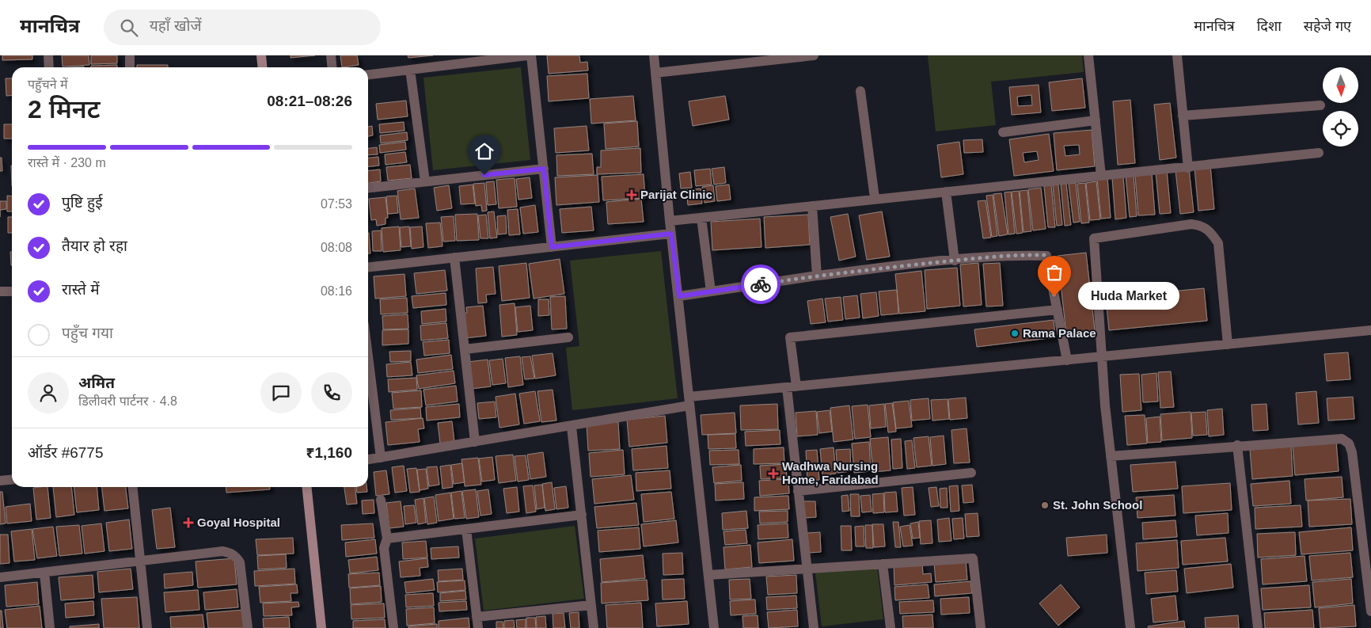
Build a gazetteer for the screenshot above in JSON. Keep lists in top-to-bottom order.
{
  "places": {
    "health": ["Parijat Clinic", "Wadhwa Nursing Home, Faridabad", "Goyal Hospital"],
    "other": ["Huda Market", "Rama Palace", "St. John School"]
  },
  "north": "bottom",
  "page": {
    "header": "मानचित्र",
    "search": "यहाँ खोजें",
    "nav": ["मानचित्र", "दिशा", "सहेजे गए"],
    "heading": ["2 मिनट", "पहुँचने में", "08:21–08:26"],
    "panel": [
      "अमित",
      "डिलीवरी पार्टनर · 4.8",
      "ऑर्डर #6775",
      "₹1,160"
    ],
    "bar": "रास्ते में · 230 m",
    "list": [
      ["पुष्टि हुई", "07:53"],
      ["तैयार हो रहा", "08:08"],
      ["रास्ते में", "08:16"],
      "पहुँच गया"
    ],
    "bubble": "Huda Market"
  }
}
